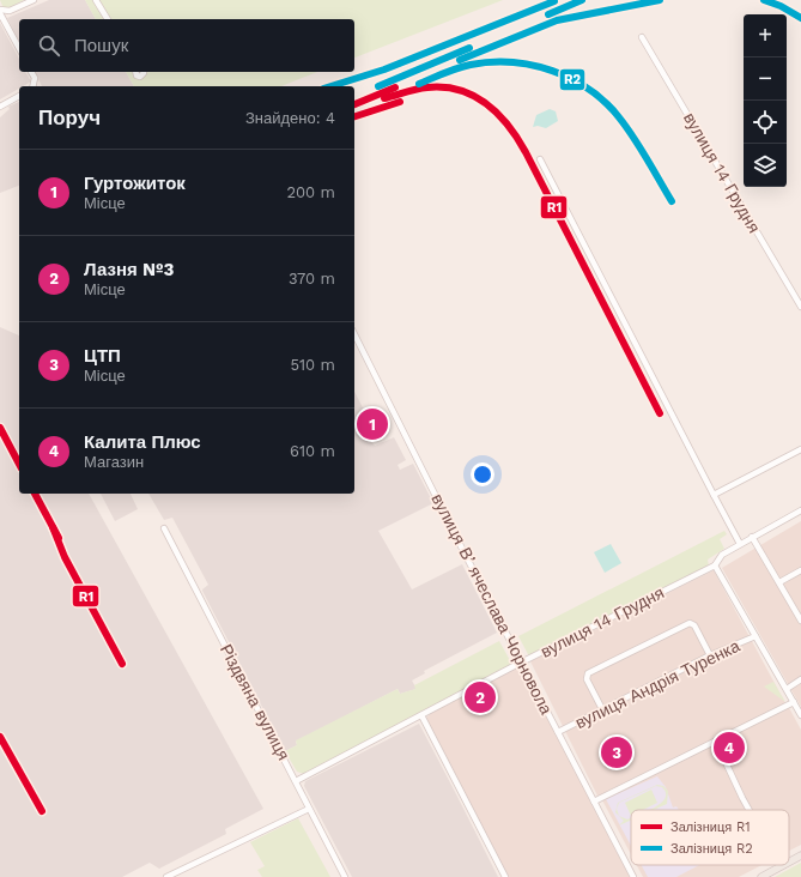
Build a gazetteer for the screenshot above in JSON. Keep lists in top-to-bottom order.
{
  "streets": {
    "street": [
      "вулиця 14 Грудня",
      "вулиця Вʼячеслава Чорновола",
      "вулиця Андрія Туренка",
      "Різдвяна вулиця"
    ]
  },
  "crossings": [
    ["вулиця 14 Грудня", "вулиця Вʼячеслава Чорновола"],
    ["вулиця 14 Грудня", "Різдвяна вулиця"],
    ["вулиця Вʼячеслава Чорновола", "вулиця Андрія Туренка"]
  ],
  "lines": ["rail line R2", "rail line R1"],
  "legend": ["Залізниця R1", "Залізниця R2"],
  "page": {
    "map_buttons": ["+", "−"],
    "search": "Пошук",
    "heading": ["Поруч", "Знайдено: 4"],
    "list": [
      {
        "mark": "1",
        "name": "Гуртожиток",
        "note": "Місце",
        "value": "200 m"
      },
      {
        "mark": "2",
        "name": "Лазня №3",
        "note": "Місце",
        "value": "370 m"
      },
      {
        "mark": "3",
        "name": "ЦТП",
        "note": "Місце",
        "value": "510 m"
      },
      {
        "mark": "4",
        "name": "Калита Плюс",
        "note": "Магазин",
        "value": "610 m"
      }
    ],
    "pins": [
      "1",
      "2",
      "4",
      "3"
    ]
  }
}
